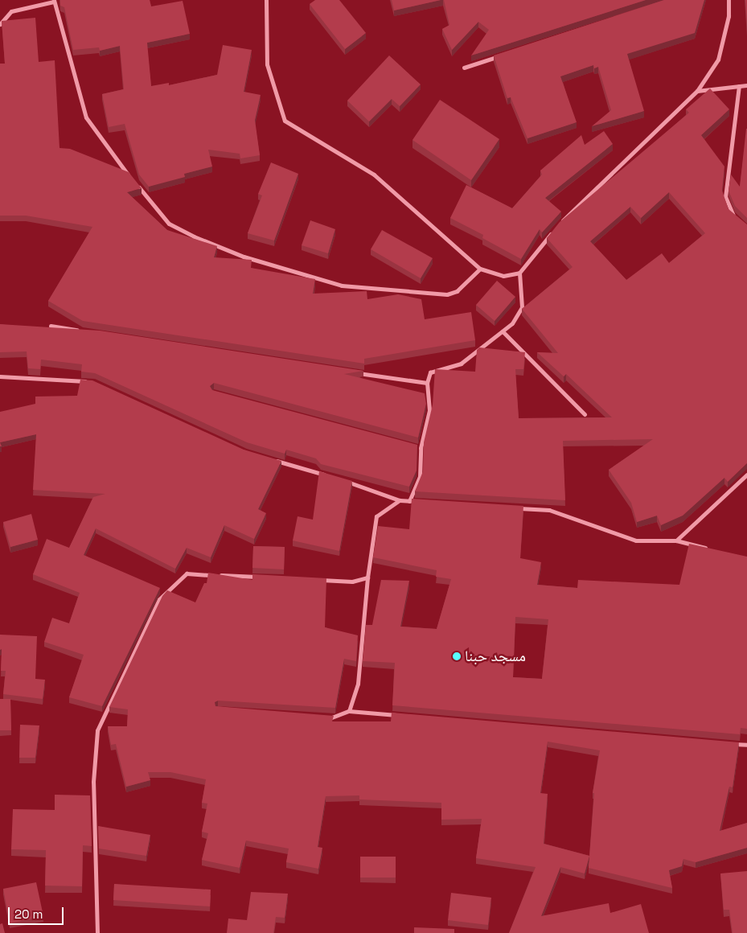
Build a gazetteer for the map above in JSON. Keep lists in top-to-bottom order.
{
  "places": ["مسجد حبنا"],
  "scale_bar": "20 m"
}
